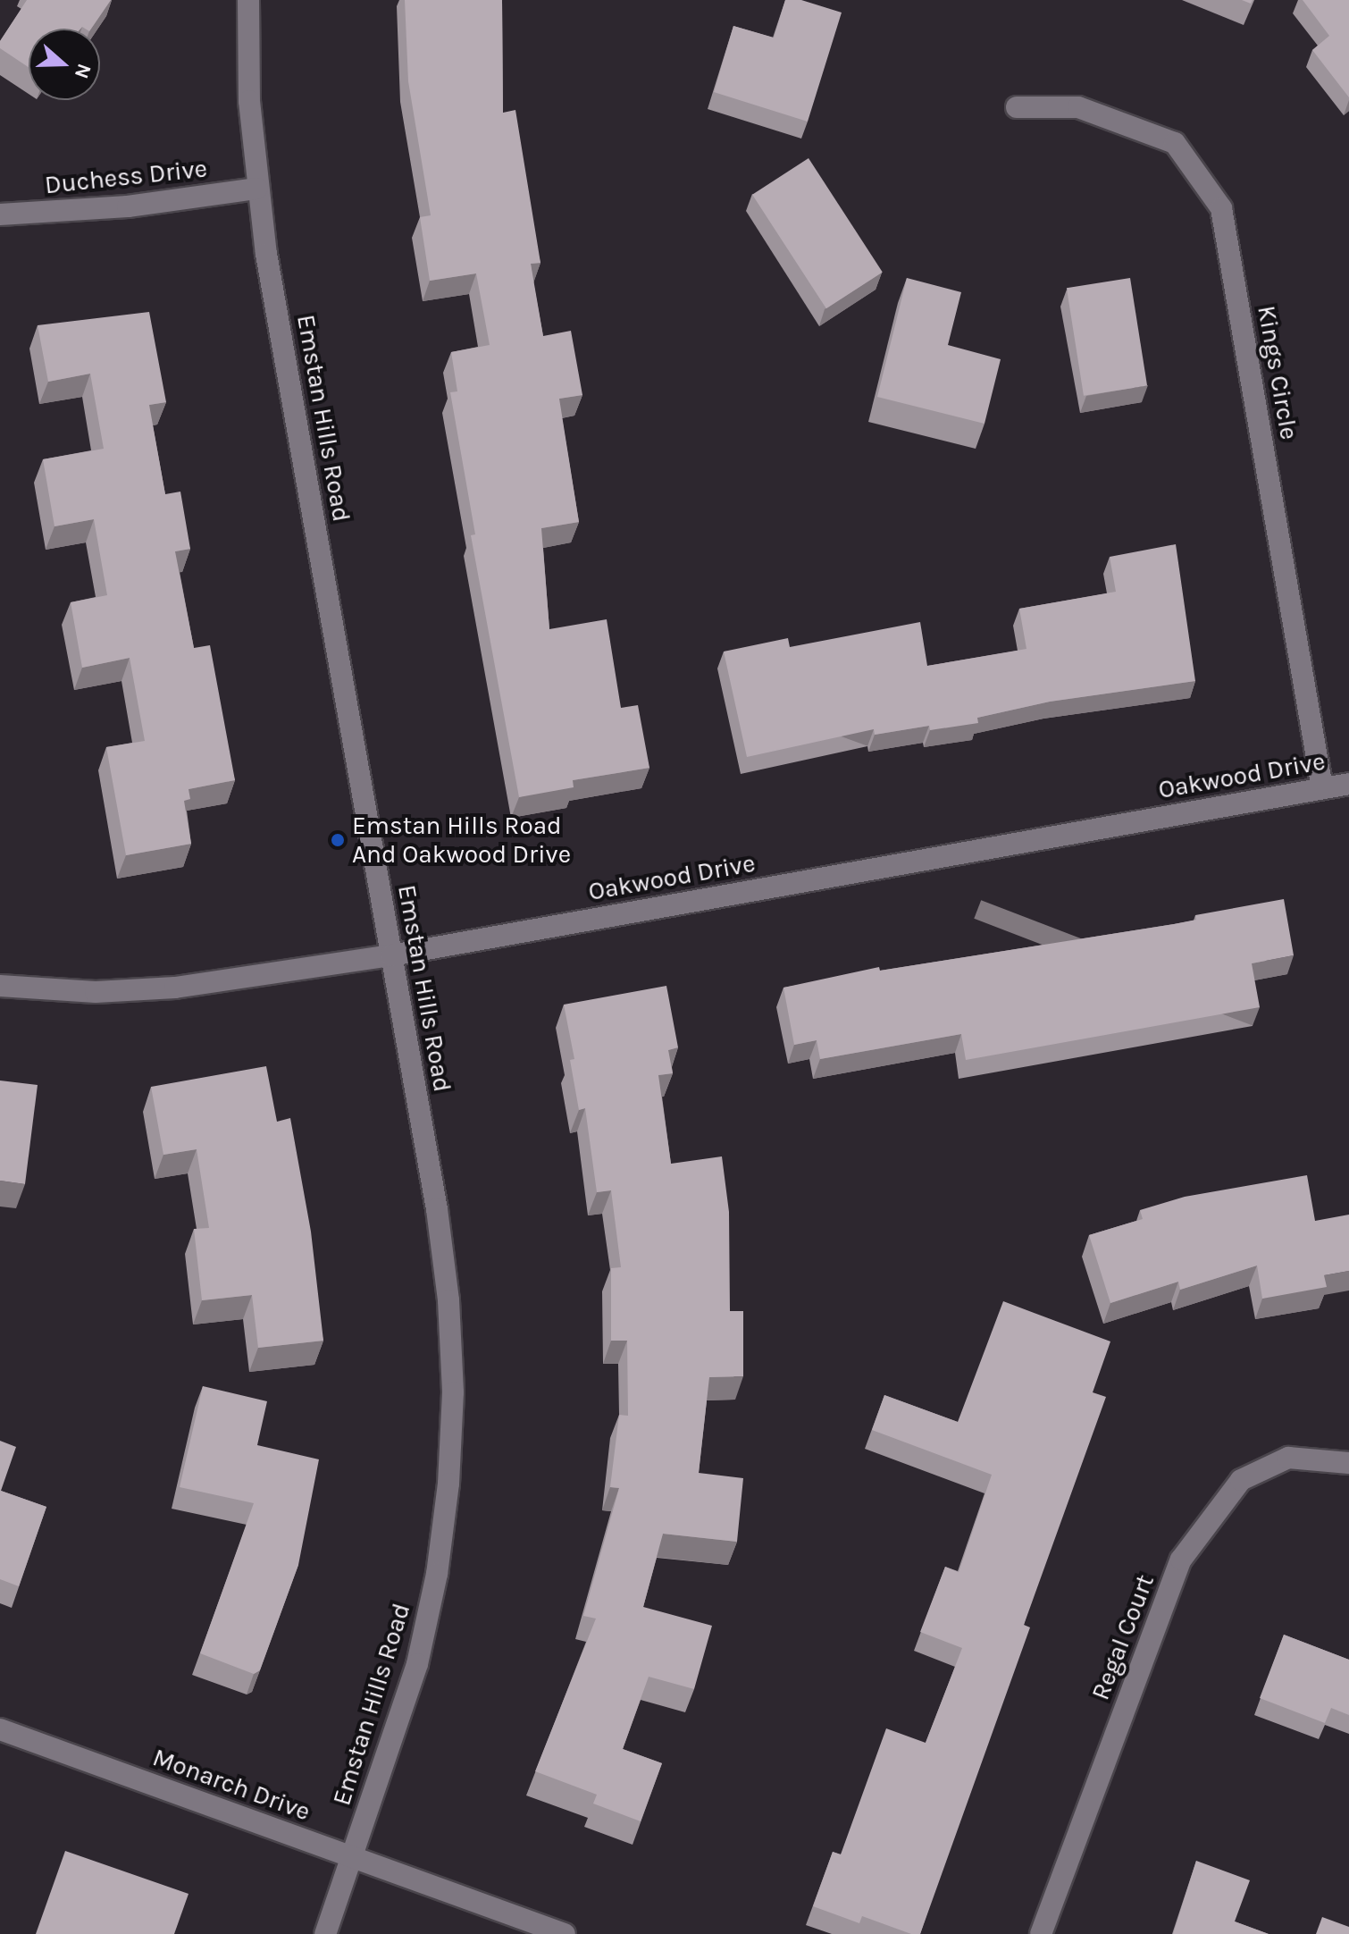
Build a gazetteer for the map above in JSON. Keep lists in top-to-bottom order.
{
  "streets": {
    "street": [
      "Duchess Drive",
      "Kings Circle",
      "Emstan Hills Road",
      "Oakwood Drive",
      "Regal Court",
      "Monarch Drive"
    ]
  },
  "crossings": [
    ["Duchess Drive", "Emstan Hills Road"],
    ["Kings Circle", "Oakwood Drive"],
    ["Emstan Hills Road", "Oakwood Drive"],
    ["Emstan Hills Road", "Monarch Drive"]
  ],
  "places": ["Emstan Hills Road And Oakwood Drive"],
  "north": "right"
}
